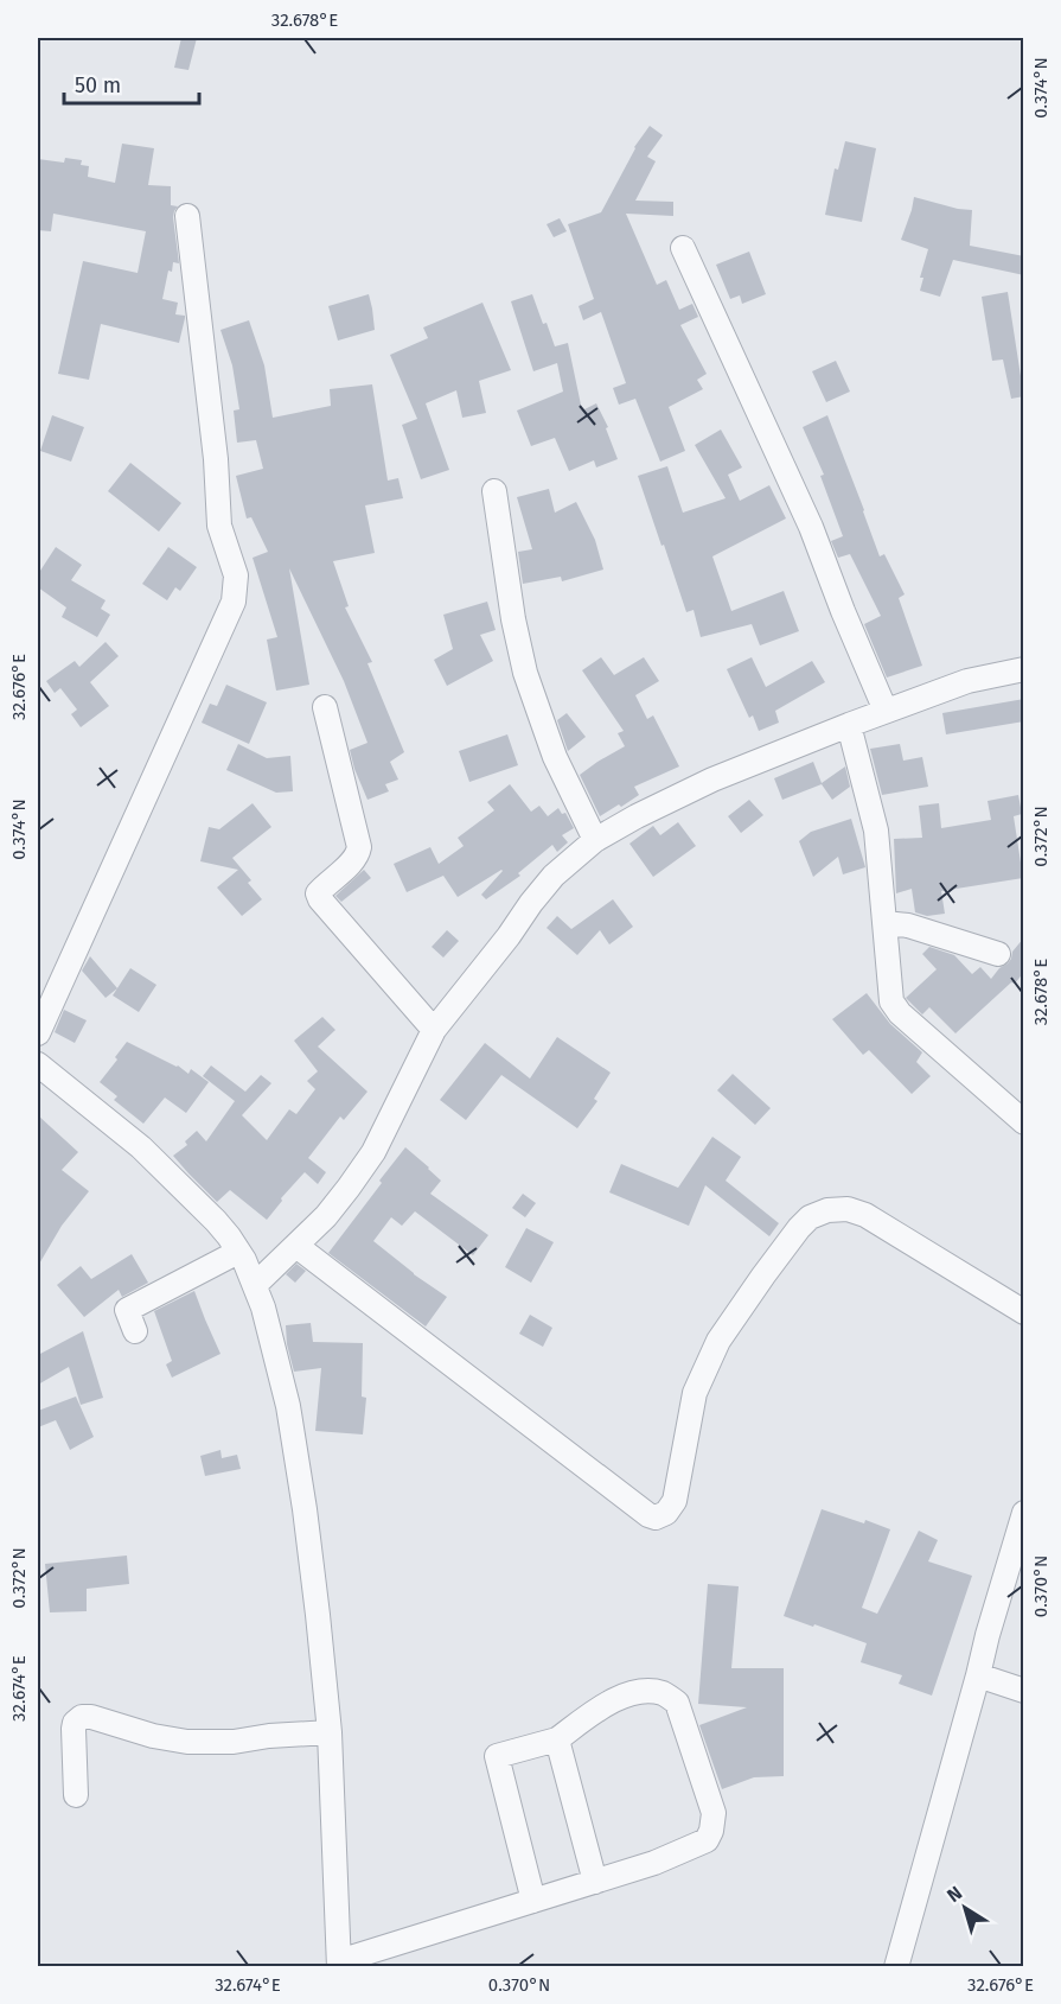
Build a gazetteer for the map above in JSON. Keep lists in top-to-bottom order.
{
  "scale_bar": "50 m",
  "north": "top left",
  "coordinates": [
    "32.678°E",
    "0.374°N",
    "32.676°E",
    "0.372°N",
    "0.370°N",
    "32.674°E"
  ]
}
